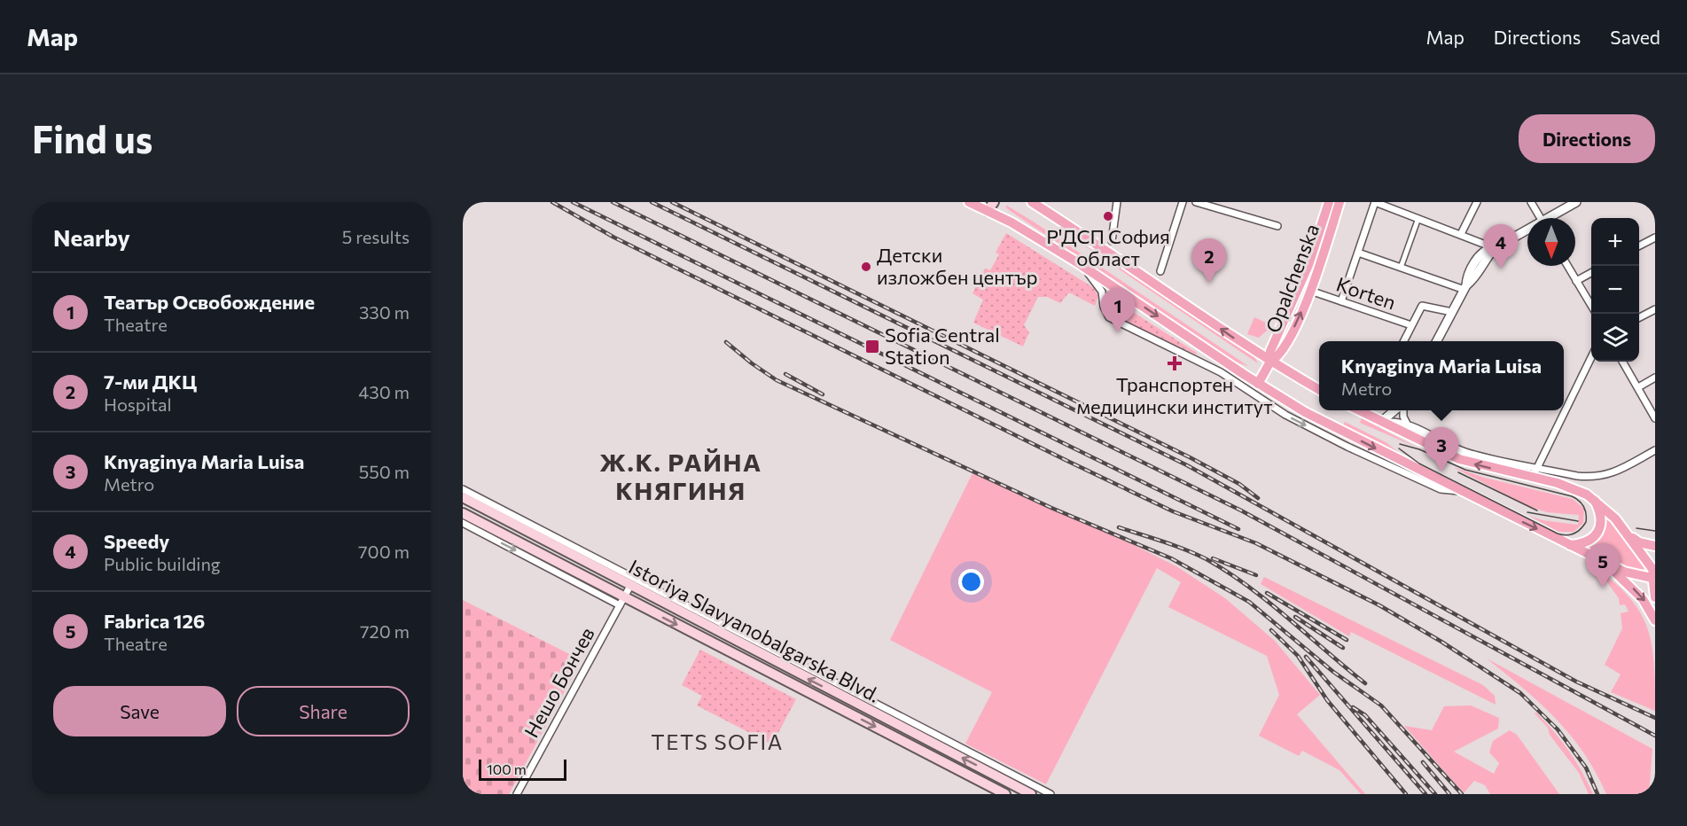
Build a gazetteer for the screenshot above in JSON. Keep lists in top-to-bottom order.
{
  "streets": {
    "main road": ["Opalchenska", "Istoriya Slavyanobalgarska Blvd."],
    "street": ["Korten", "Нешо Бончев"]
  },
  "crossings": [
    ["Opalchenska", "Korten"],
    ["Istoriya Slavyanobalgarska Blvd.", "Нешо Бончев"]
  ],
  "districts": ["Ж.К. РАЙНА КНЯГИНЯ", "TETS SOFIA"],
  "places": {
    "other": ["Р'ДСП София област", "Детски изложбен център"],
    "transit": ["Sofia Central Station"],
    "health": ["Транспортен медицински институт"]
  },
  "scale_bar": "100 m",
  "north": "bottom",
  "page": {
    "header": "Map",
    "nav": ["Map", "Directions", "Saved"],
    "buttons": [
      "Directions",
      ["Save", "Share"]
    ],
    "title": "Find us",
    "heading": ["Nearby", "5 results"],
    "map_buttons": ["+", "−"],
    "pins": [
      "4",
      "2",
      "1",
      "3",
      "5"
    ],
    "list": [
      {
        "mark": "1",
        "name": "Театър Освобождение",
        "note": "Theatre",
        "value": "330 m"
      },
      {
        "mark": "2",
        "name": "7-ми ДКЦ",
        "note": "Hospital",
        "value": "430 m"
      },
      {
        "mark": "3",
        "name": "Knyaginya Maria Luisa",
        "note": "Metro",
        "value": "550 m"
      },
      {
        "mark": "4",
        "name": "Speedy",
        "note": "Public building",
        "value": "700 m"
      },
      {
        "mark": "5",
        "name": "Fabrica 126",
        "note": "Theatre",
        "value": "720 m"
      }
    ],
    "popup": ["Knyaginya Maria Luisa", "Metro"],
    "scale": "100 m"
  }
}
